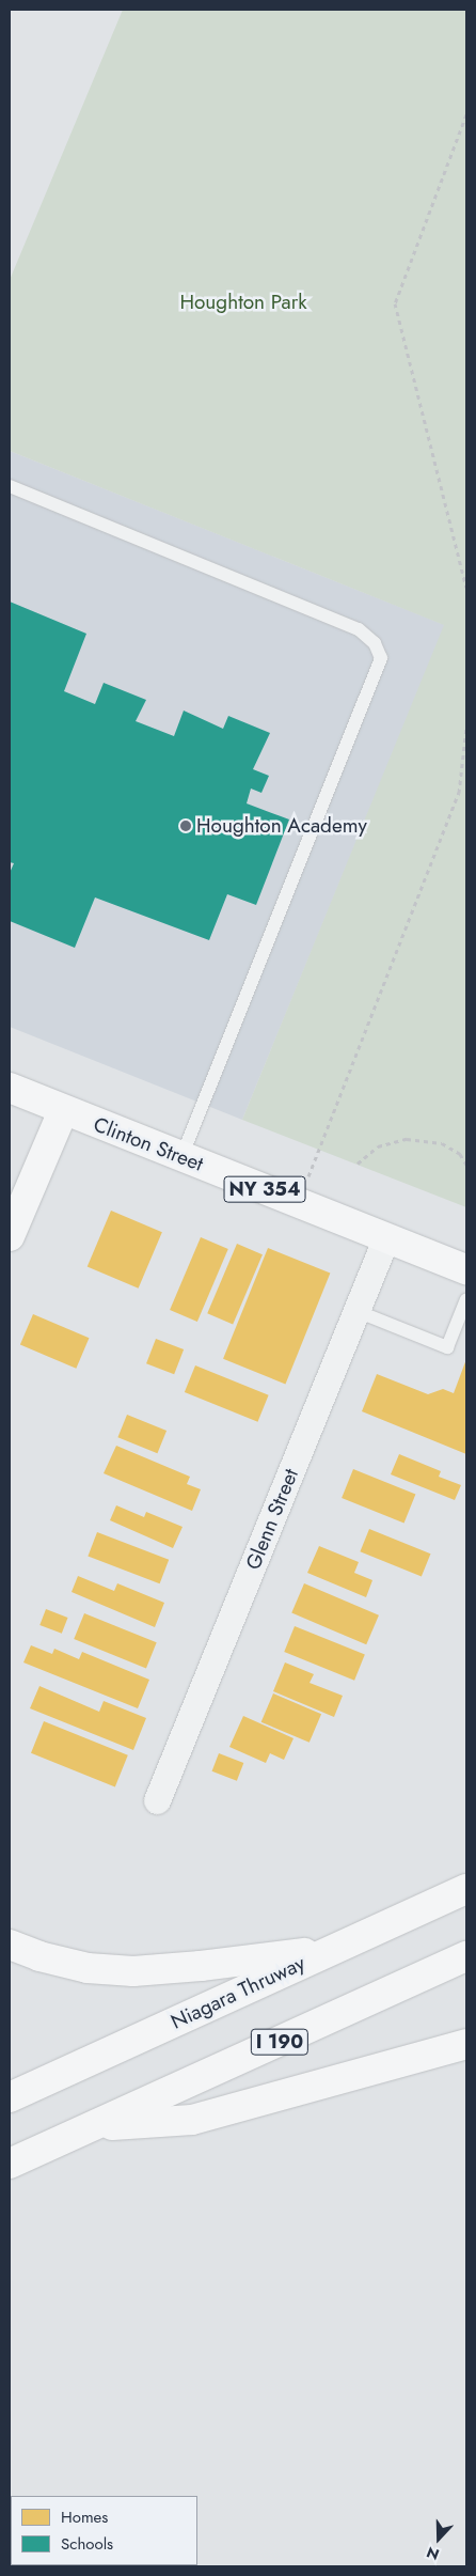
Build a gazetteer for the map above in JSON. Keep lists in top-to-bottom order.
{
  "streets": {
    "main road": [
      "Clinton Street",
      "NY 354",
      "Niagara Thruway",
      "I 190"
    ],
    "street": ["Glenn Street"]
  },
  "crossings": [
    ["Clinton Street", "Glenn Street"]
  ],
  "parks": ["Houghton Park"],
  "places": ["Houghton Academy"],
  "legend": ["Homes", "Schools"],
  "north": "bottom"
}
